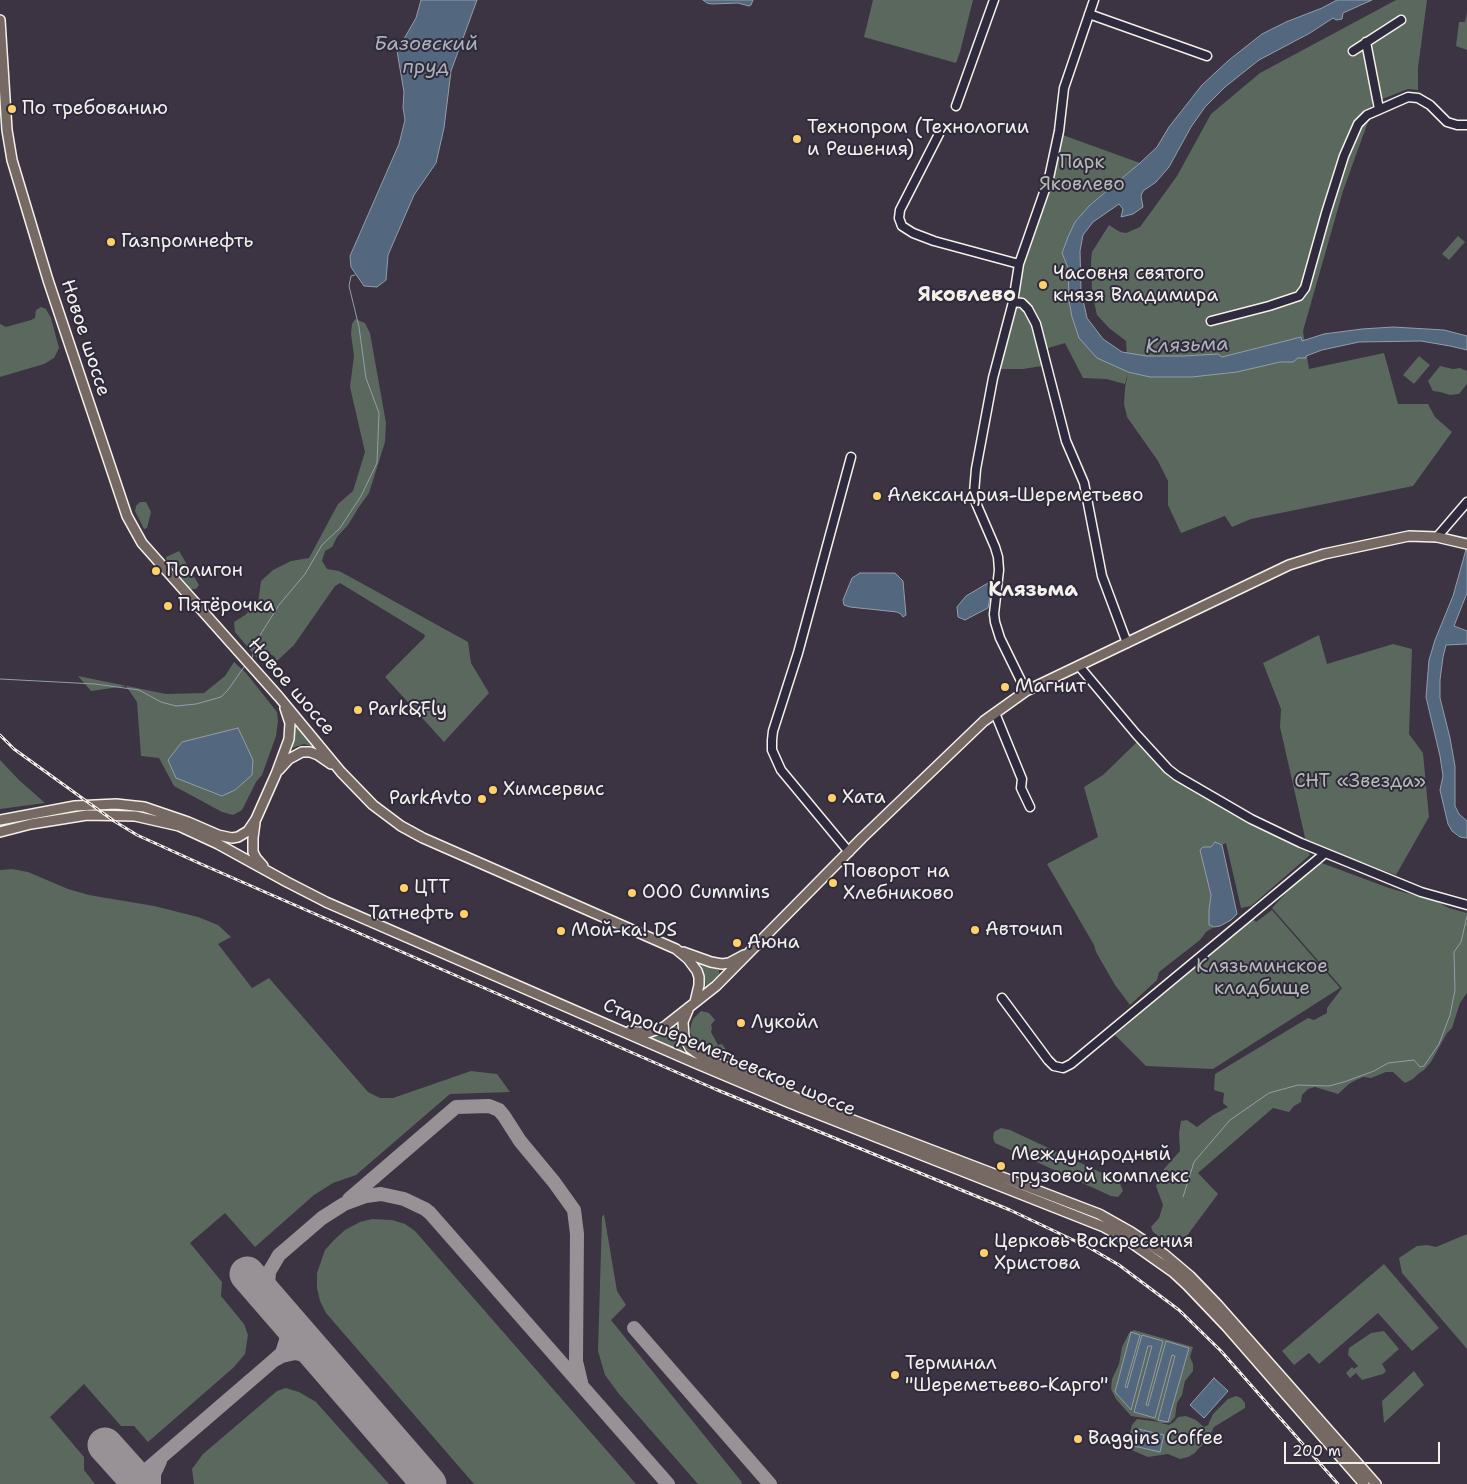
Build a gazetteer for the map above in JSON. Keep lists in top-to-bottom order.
{
  "streets": {
    "main road": ["Новое шоссе", "Старошереметьевское шоссе"]
  },
  "crossings": [
    ["Новое шоссе", "Старошереметьевское шоссе"]
  ],
  "districts": ["Яковлево", "Клязьма"],
  "water": ["Базовский пруд", "Клязьма"],
  "parks": ["Парк Яковлево", "СНТ «Звезда»", "Клязьминское кладбище"],
  "places": [
    "По требованию",
    "Технопром (Технологии и Решения)",
    "Газпромнефть",
    "Часовня святого князя Владимира",
    "Александрия-Шереметьево",
    "Полигон",
    "Пятёрочка",
    "Магнит",
    "Park&Fly",
    "Химсервис",
    "Хата",
    "ParkAvto",
    "Поворот на Хлебниково",
    "ЦТТ",
    "OOO Cummins",
    "Татнефть",
    "Авточип",
    "Мой-ка! DS",
    "Аюна",
    "Лукойл",
    "Международный грузовой комплекс",
    "Церковь Воскресения Христова",
    "Терминал \"Шереметьево-Карго\"",
    "Baggins Coffee"
  ],
  "scale_bar": "200 m"
}
